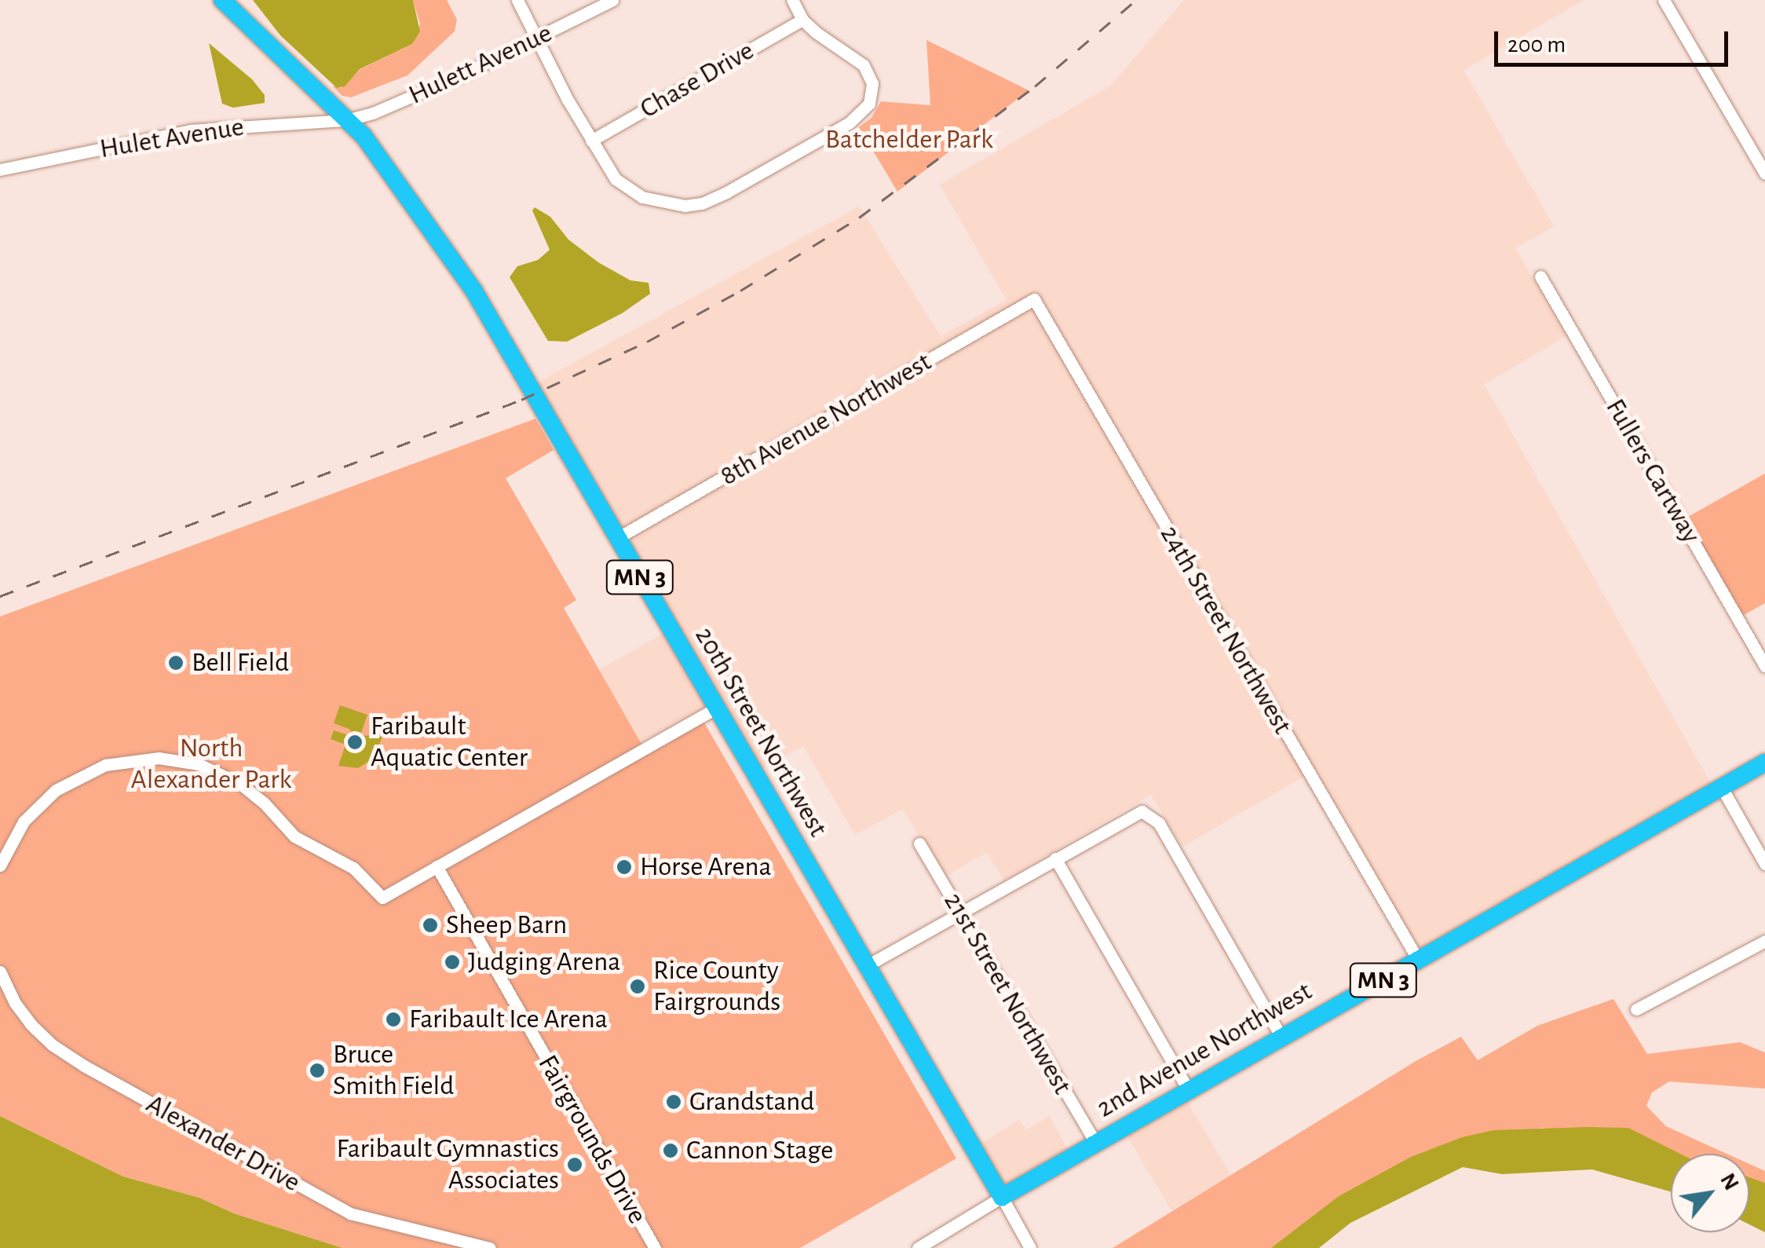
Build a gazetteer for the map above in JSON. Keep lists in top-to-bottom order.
{
  "streets": {
    "highway": ["MN 3", "20th Street Northwest", "2nd Avenue Northwest"],
    "street": [
      "Hulett Avenue",
      "Chase Drive",
      "Hulet Avenue",
      "8th Avenue Northwest",
      "Fullers Cartway",
      "24th Street Northwest",
      "21st Street Northwest",
      "Fairgrounds Drive",
      "Alexander Drive"
    ]
  },
  "crossings": [
    ["Hulett Avenue", "Hulet Avenue"],
    ["Hulett Avenue", "20th Street Northwest"],
    ["Hulet Avenue", "20th Street Northwest"],
    ["8th Avenue Northwest", "24th Street Northwest"],
    ["8th Avenue Northwest", "20th Street Northwest"],
    ["24th Street Northwest", "2nd Avenue Northwest"],
    ["20th Street Northwest", "2nd Avenue Northwest"],
    ["21st Street Northwest", "2nd Avenue Northwest"]
  ],
  "parks": ["Batchelder Park", "North Alexander Park"],
  "places": [
    "Bell Field",
    "Faribault Aquatic Center",
    "Horse Arena",
    "Sheep Barn",
    "Judging Arena",
    "Rice County Fairgrounds",
    "Faribault Ice Arena",
    "Bruce Smith Field",
    "Grandstand",
    "Cannon Stage",
    "Faribault Gymnastics Associates"
  ],
  "scale_bar": "200 m",
  "north": "top right"
}
